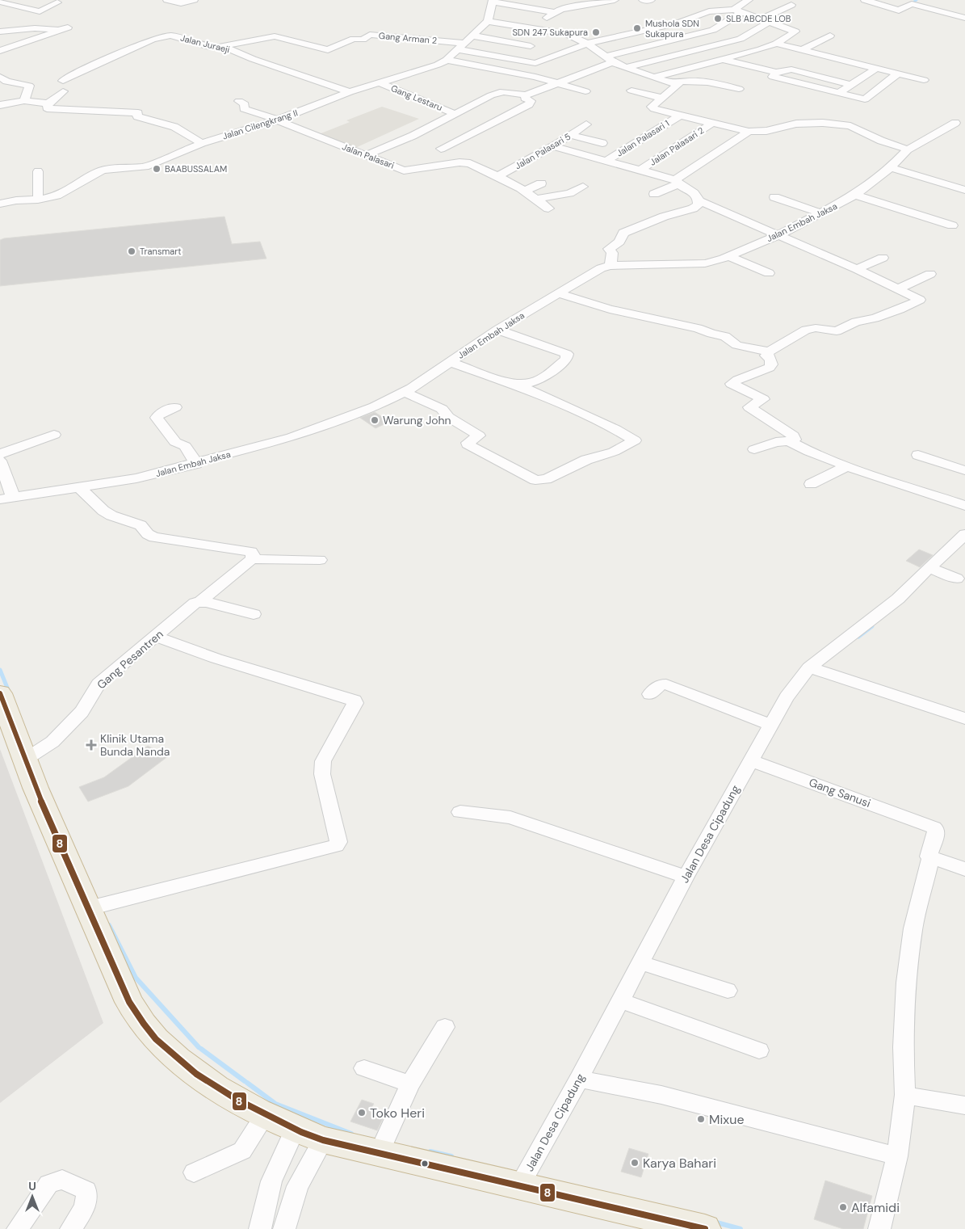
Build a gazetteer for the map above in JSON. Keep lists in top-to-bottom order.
{
  "streets": {
    "street": [
      "Gang Arman 2",
      "Jalan Juraeji",
      "Gang Lestaru",
      "Jalan Cilengkrang II",
      "Jalan Palasari 1",
      "Jalan Palasari 2",
      "Jalan Palasari 5",
      "Jalan Palasari",
      "Jalan Embah Jaksa",
      "Gang Pesantren",
      "Gang Sanusi",
      "Jalan Desa Cipadung"
    ]
  },
  "crossings": [
    ["Gang Arman 2", "Jalan Cilengkrang II"],
    ["Jalan Juraeji", "Jalan Cilengkrang II"],
    ["Gang Lestaru", "Jalan Cilengkrang II"],
    ["Jalan Cilengkrang II", "Jalan Palasari"],
    ["Jalan Palasari 5", "Jalan Palasari"],
    ["Gang Sanusi", "Jalan Desa Cipadung"]
  ],
  "places": {
    "other": [
      "SLB ABCDE LOB",
      "Mushola SDN Sukapura",
      "SDN 247 Sukapura",
      "BAABUSSALAM",
      "Transmart",
      "Warung John",
      "Toko Heri",
      "Mixue",
      "Karya Bahari",
      "Alfamidi"
    ],
    "health": ["Klinik Utama Bunda Nanda"]
  },
  "lines": ["transit line 8"],
  "north": "top"
}
